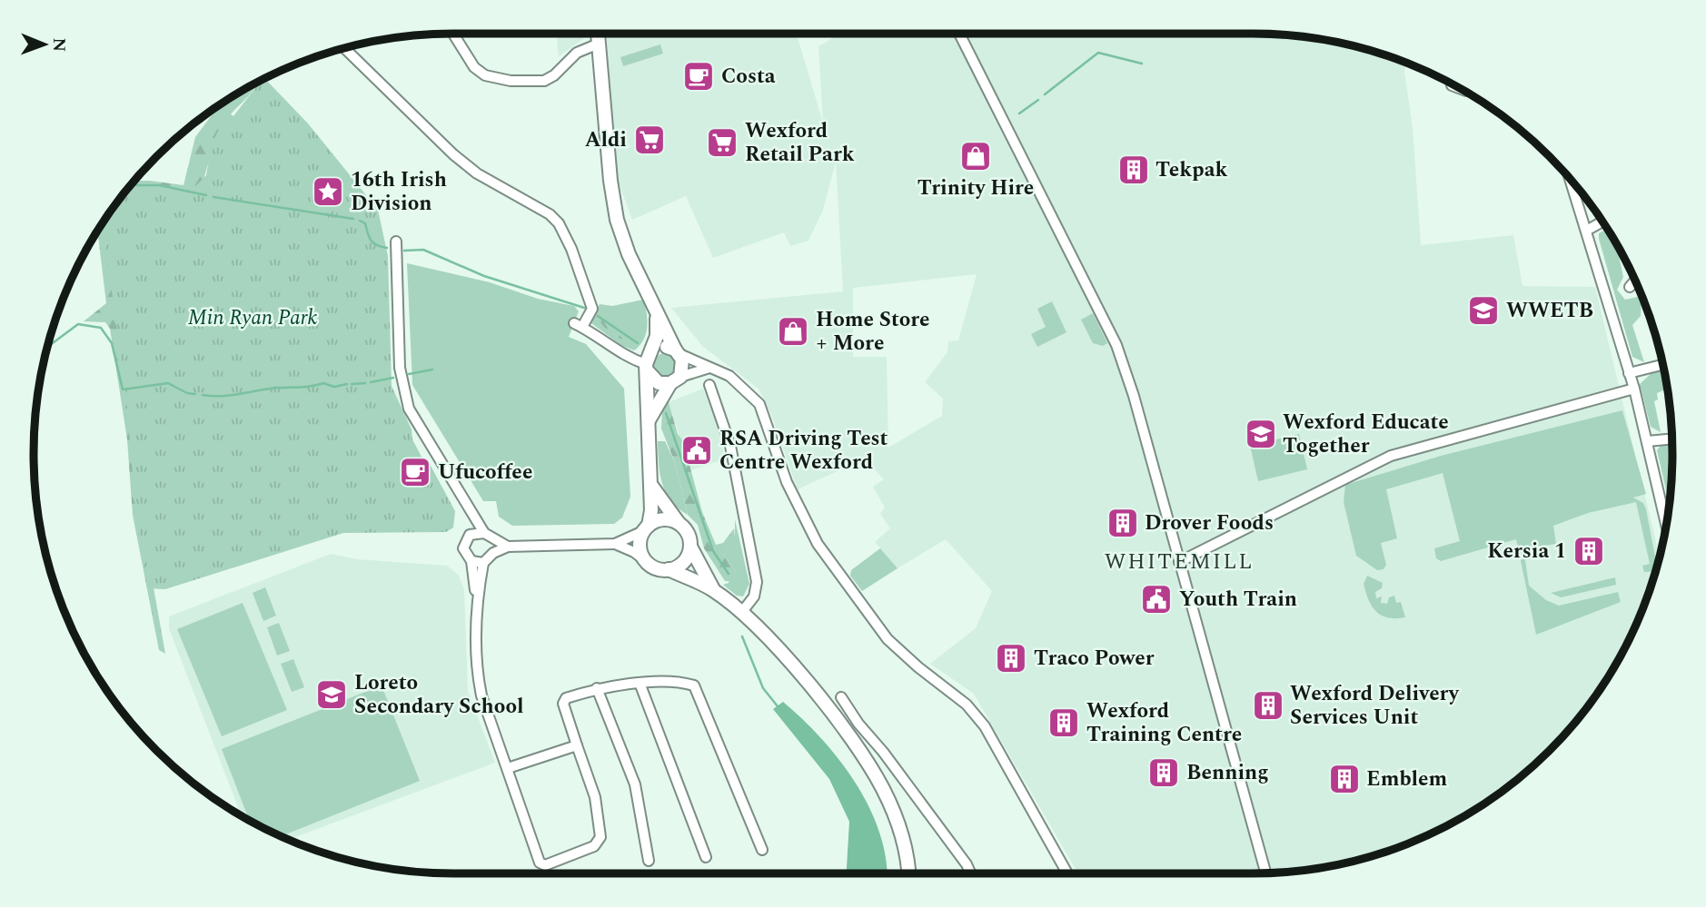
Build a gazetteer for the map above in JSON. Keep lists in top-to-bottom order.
{
  "districts": ["WHITEMILL"],
  "parks": ["Min Ryan Park"],
  "places": {
    "cafe": ["Costa", "Ufucoffee"],
    "supermarket": ["Aldi", "Wexford Retail Park"],
    "shop": ["Trinity Hire", "Home Store + More"],
    "building": [
      "Tekpak",
      "Drover Foods",
      "Kersia 1",
      "Traco Power",
      "Wexford Delivery Services Unit",
      "Wexford Training Centre",
      "Benning",
      "Emblem"
    ],
    "place": ["16th Irish Division"],
    "school or university": ["WWETB", "Wexford Educate Together", "Loreto Secondary School"],
    "public building": ["RSA Driving Test Centre Wexford", "Youth Train"]
  },
  "north": "right"
}
